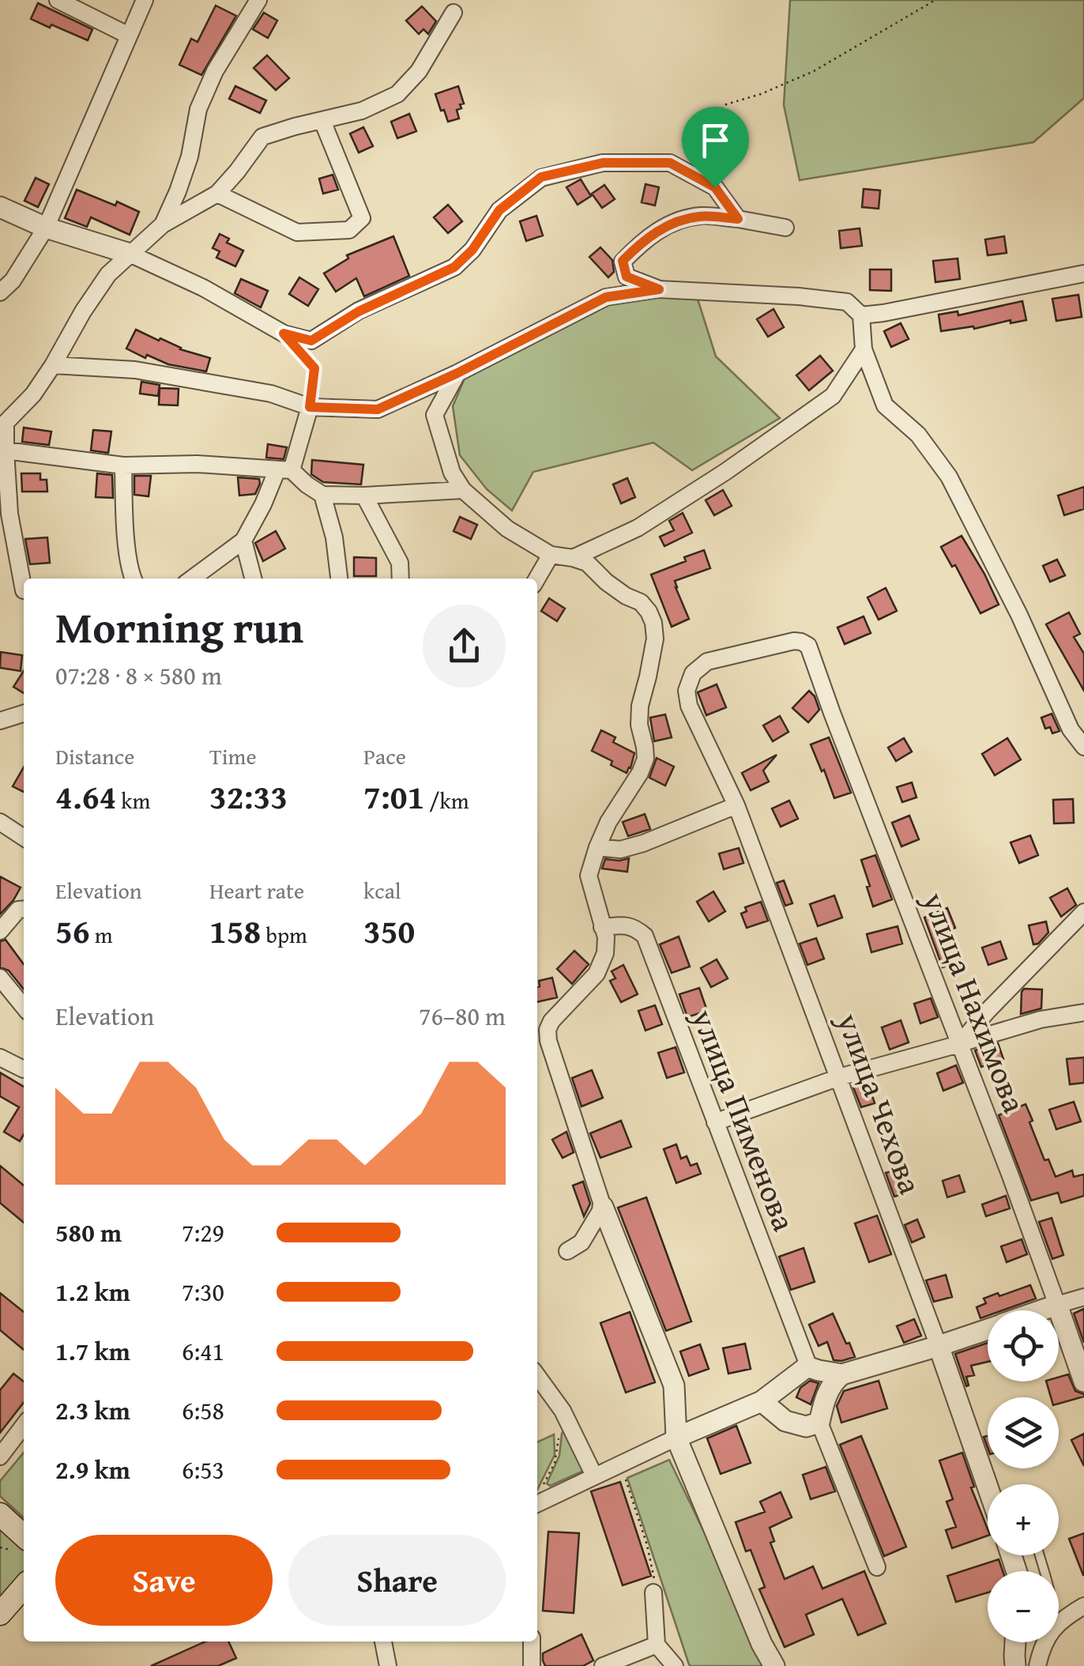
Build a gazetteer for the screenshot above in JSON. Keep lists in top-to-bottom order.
{
  "streets": {
    "street": ["улица Нахимова", "улица Чехова", "улица Пименова"]
  },
  "crossings": [
    ["улица Нахимова", "улица Чехова"]
  ],
  "page": {
    "heading": ["Morning run", "07:28 · 8 × 580 m"],
    "stats": [
      ["Distance", "4.64 km"],
      ["Time", "32:33"],
      ["Pace", "7:01 /km"],
      ["Elevation", "56 m"],
      ["Heart rate", "158 bpm"],
      ["kcal", "350"]
    ],
    "chart": ["Elevation", "76–80 m"],
    "list": [
      {
        "name": "580 m",
        "note": "7:29"
      },
      {
        "name": "1.2 km",
        "note": "7:30"
      },
      {
        "name": "1.7 km",
        "note": "6:41"
      },
      {
        "name": "2.3 km",
        "note": "6:58"
      },
      {
        "name": "2.9 km",
        "note": "6:53"
      }
    ],
    "map_buttons": ["+", "−"],
    "buttons": ["Save", "Share"]
  }
}
